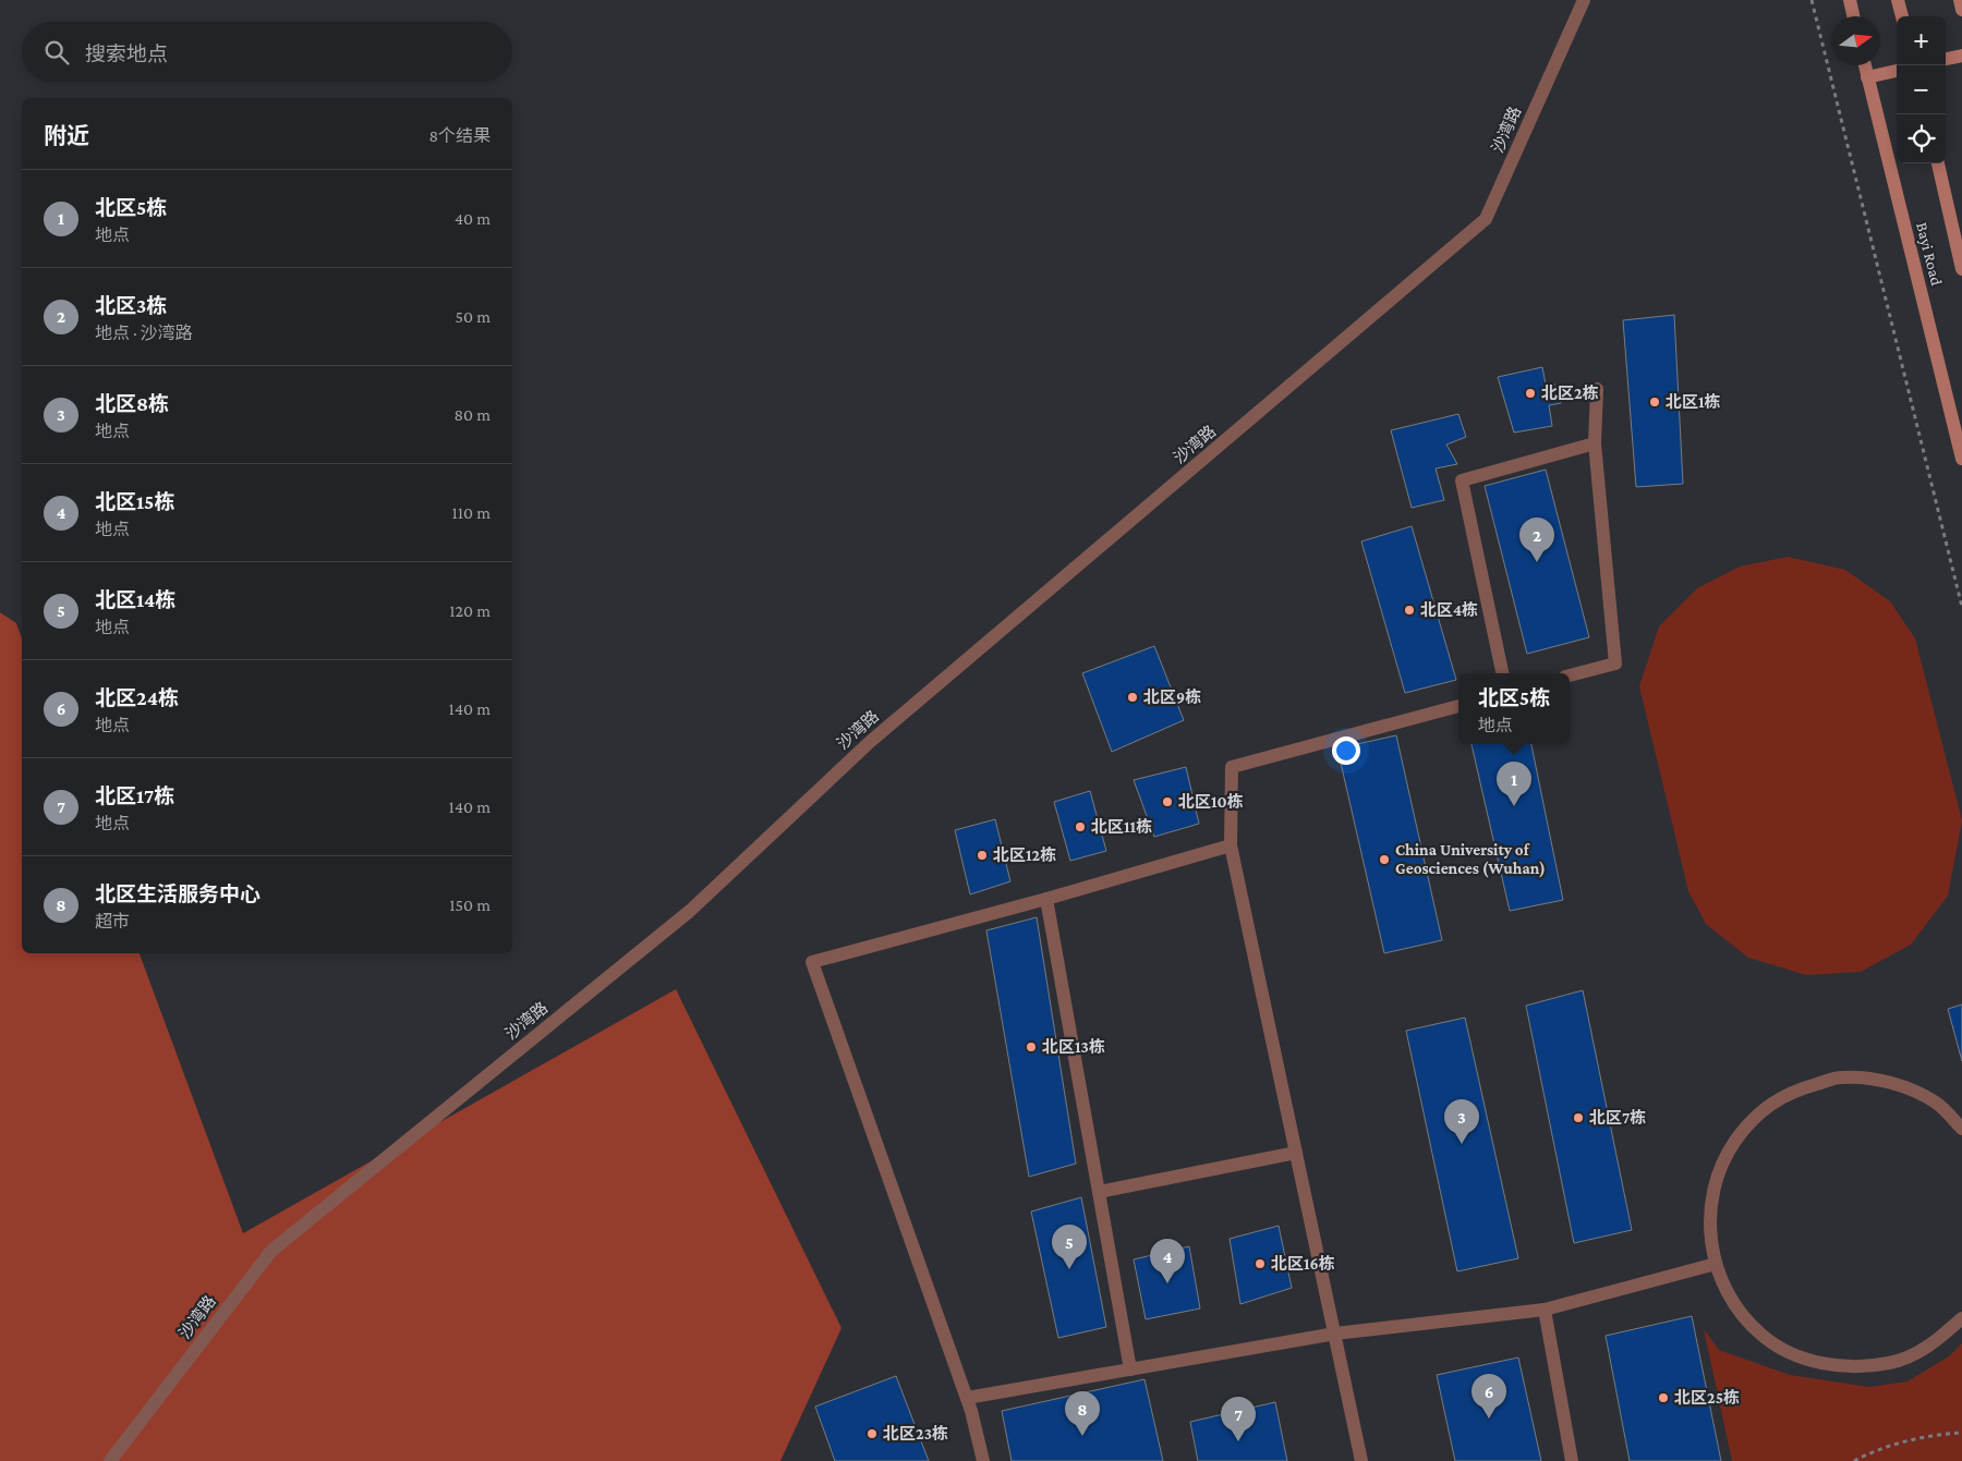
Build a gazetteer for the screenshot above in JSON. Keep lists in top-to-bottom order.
{
  "streets": {
    "main road": ["Bayi Road"],
    "street": ["沙湾路"]
  },
  "places": [
    "北区2栋",
    "北区1栋",
    "北区4栋",
    "北区9栋",
    "北区10栋",
    "北区11栋",
    "北区12栋",
    "China University of Geosciences (Wuhan)",
    "北区13栋",
    "北区7栋",
    "北区16栋",
    "北区25栋",
    "北区23栋"
  ],
  "north": "right",
  "page": {
    "map_buttons": ["+", "−"],
    "search": "搜索地点",
    "heading": ["附近", "8个结果"],
    "list": [
      {
        "mark": "1",
        "name": "北区5栋",
        "note": "地点",
        "value": "40 m"
      },
      {
        "mark": "2",
        "name": "北区3栋",
        "note": "地点 · 沙湾路",
        "value": "50 m"
      },
      {
        "mark": "3",
        "name": "北区8栋",
        "note": "地点",
        "value": "80 m"
      },
      {
        "mark": "4",
        "name": "北区15栋",
        "note": "地点",
        "value": "110 m"
      },
      {
        "mark": "5",
        "name": "北区14栋",
        "note": "地点",
        "value": "120 m"
      },
      {
        "mark": "6",
        "name": "北区24栋",
        "note": "地点",
        "value": "140 m"
      },
      {
        "mark": "7",
        "name": "北区17栋",
        "note": "地点",
        "value": "140 m"
      },
      {
        "mark": "8",
        "name": "北区生活服务中心",
        "note": "超市",
        "value": "150 m"
      }
    ],
    "pins": [
      "2",
      "1",
      "3",
      "5",
      "4",
      "6",
      "8",
      "7"
    ],
    "popup": ["北区5栋", "地点"]
  }
}
